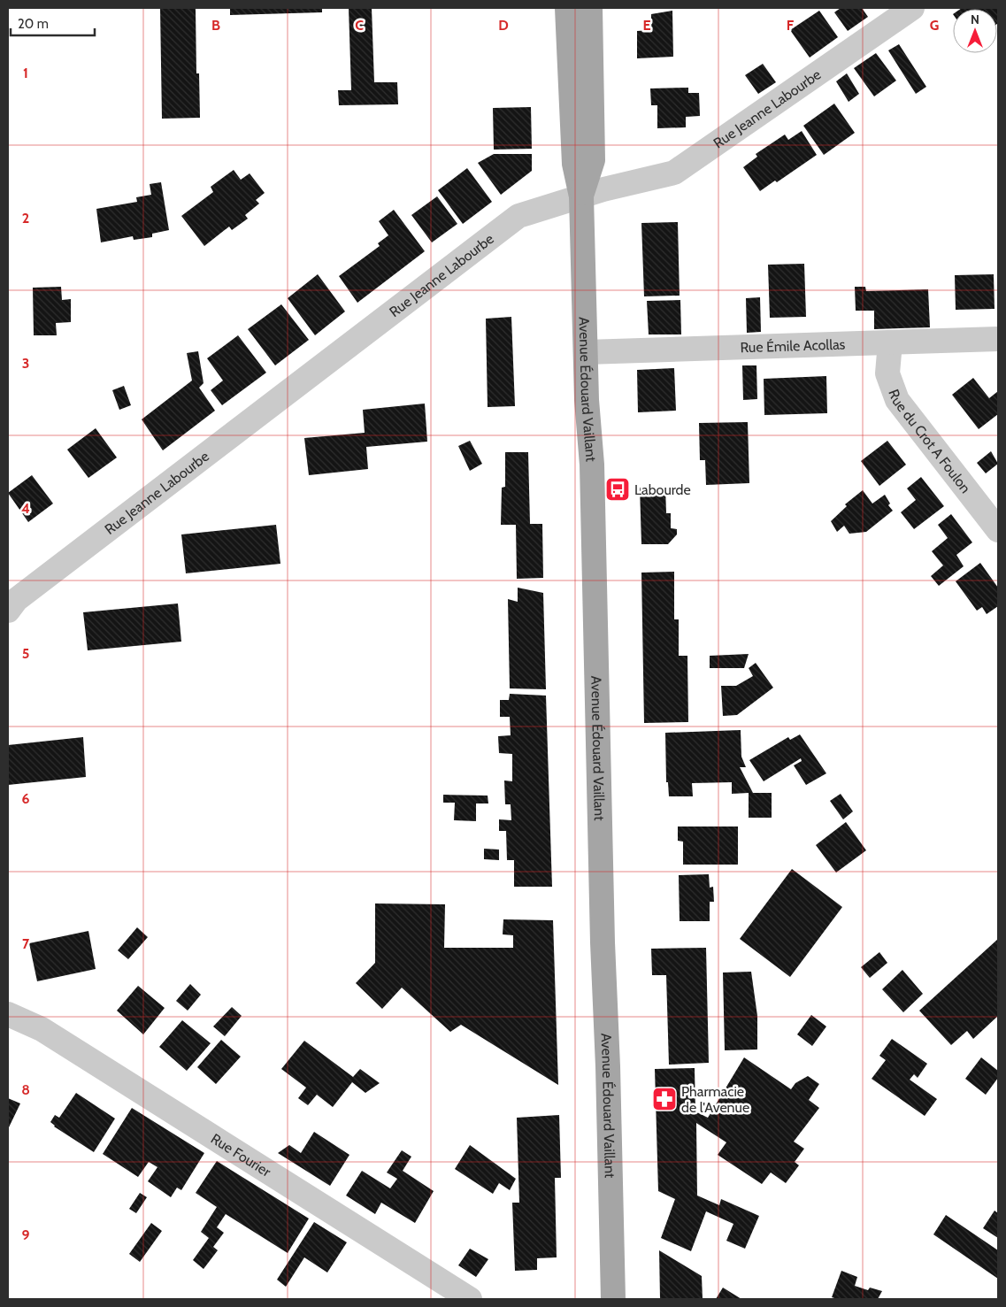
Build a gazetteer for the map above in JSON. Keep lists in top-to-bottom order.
{
  "streets": {
    "main road": ["Avenue Édouard Vaillant"],
    "street": [
      "Rue Jeanne Labourbe",
      "Rue Émile Acollas",
      "Rue du Crot A Foulon",
      "Rue Fourier"
    ]
  },
  "crossings": [
    ["Rue Jeanne Labourbe", "Avenue Édouard Vaillant"],
    ["Rue Émile Acollas", "Avenue Édouard Vaillant"],
    ["Rue Émile Acollas", "Rue du Crot A Foulon"]
  ],
  "places": {
    "bus stop": ["Labourde"],
    "pharmacy": ["Pharmacie de l'Avenue"]
  },
  "scale_bar": "20 m",
  "north": "top",
  "grid": {
    "columns": [
      "B",
      "C",
      "D",
      "E",
      "F",
      "G"
    ],
    "rows": [
      "1",
      "2",
      "3",
      "4",
      "5",
      "6",
      "7",
      "8",
      "9"
    ]
  }
}
